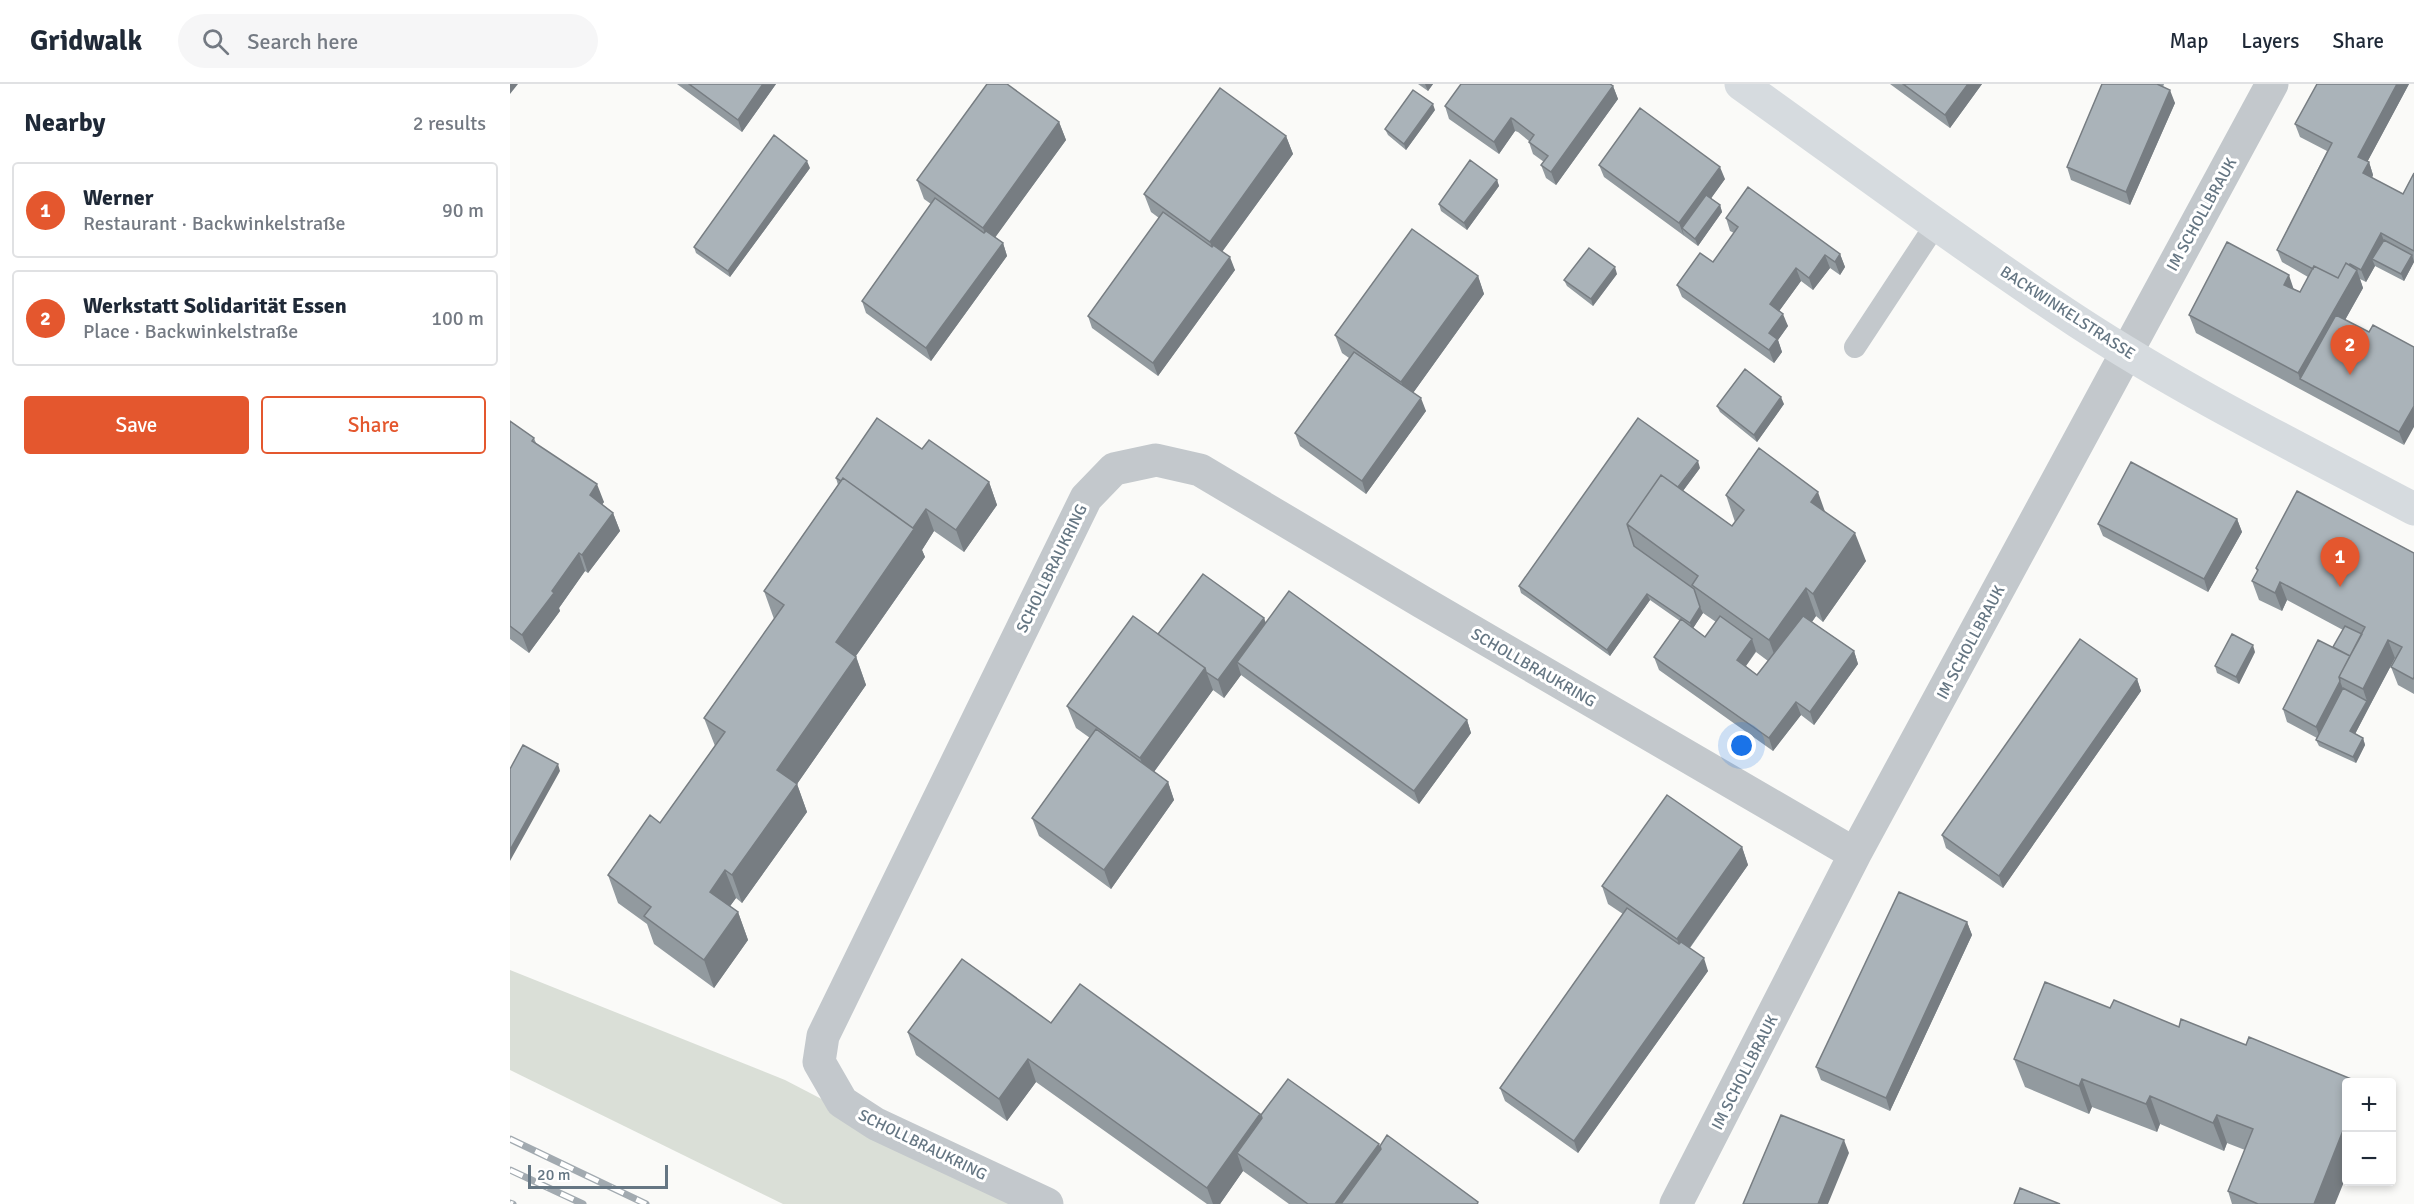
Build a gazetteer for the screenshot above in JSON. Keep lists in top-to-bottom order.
{
  "streets": {
    "main road": ["BACKWINKELSTRASSE"],
    "street": ["IM SCHOLLBRAUK", "SCHOLLBRAUKRING"]
  },
  "crossings": [
    ["IM SCHOLLBRAUK", "BACKWINKELSTRASSE"],
    ["IM SCHOLLBRAUK", "SCHOLLBRAUKRING"]
  ],
  "scale_bar": "20 m",
  "page": {
    "header": "Gridwalk",
    "search": "Search here",
    "nav": ["Map", "Layers", "Share"],
    "heading": ["Nearby", "2 results"],
    "list": [
      {
        "mark": "1",
        "name": "Werner",
        "note": "Restaurant · Backwinkelstraße",
        "value": "90 m"
      },
      {
        "mark": "2",
        "name": "Werkstatt Solidarität Essen",
        "note": "Place · Backwinkelstraße",
        "value": "100 m"
      }
    ],
    "pins": ["2", "1"],
    "buttons": ["Save", "Share"],
    "map_buttons": ["+", "−"],
    "scale": "20 m"
  }
}
